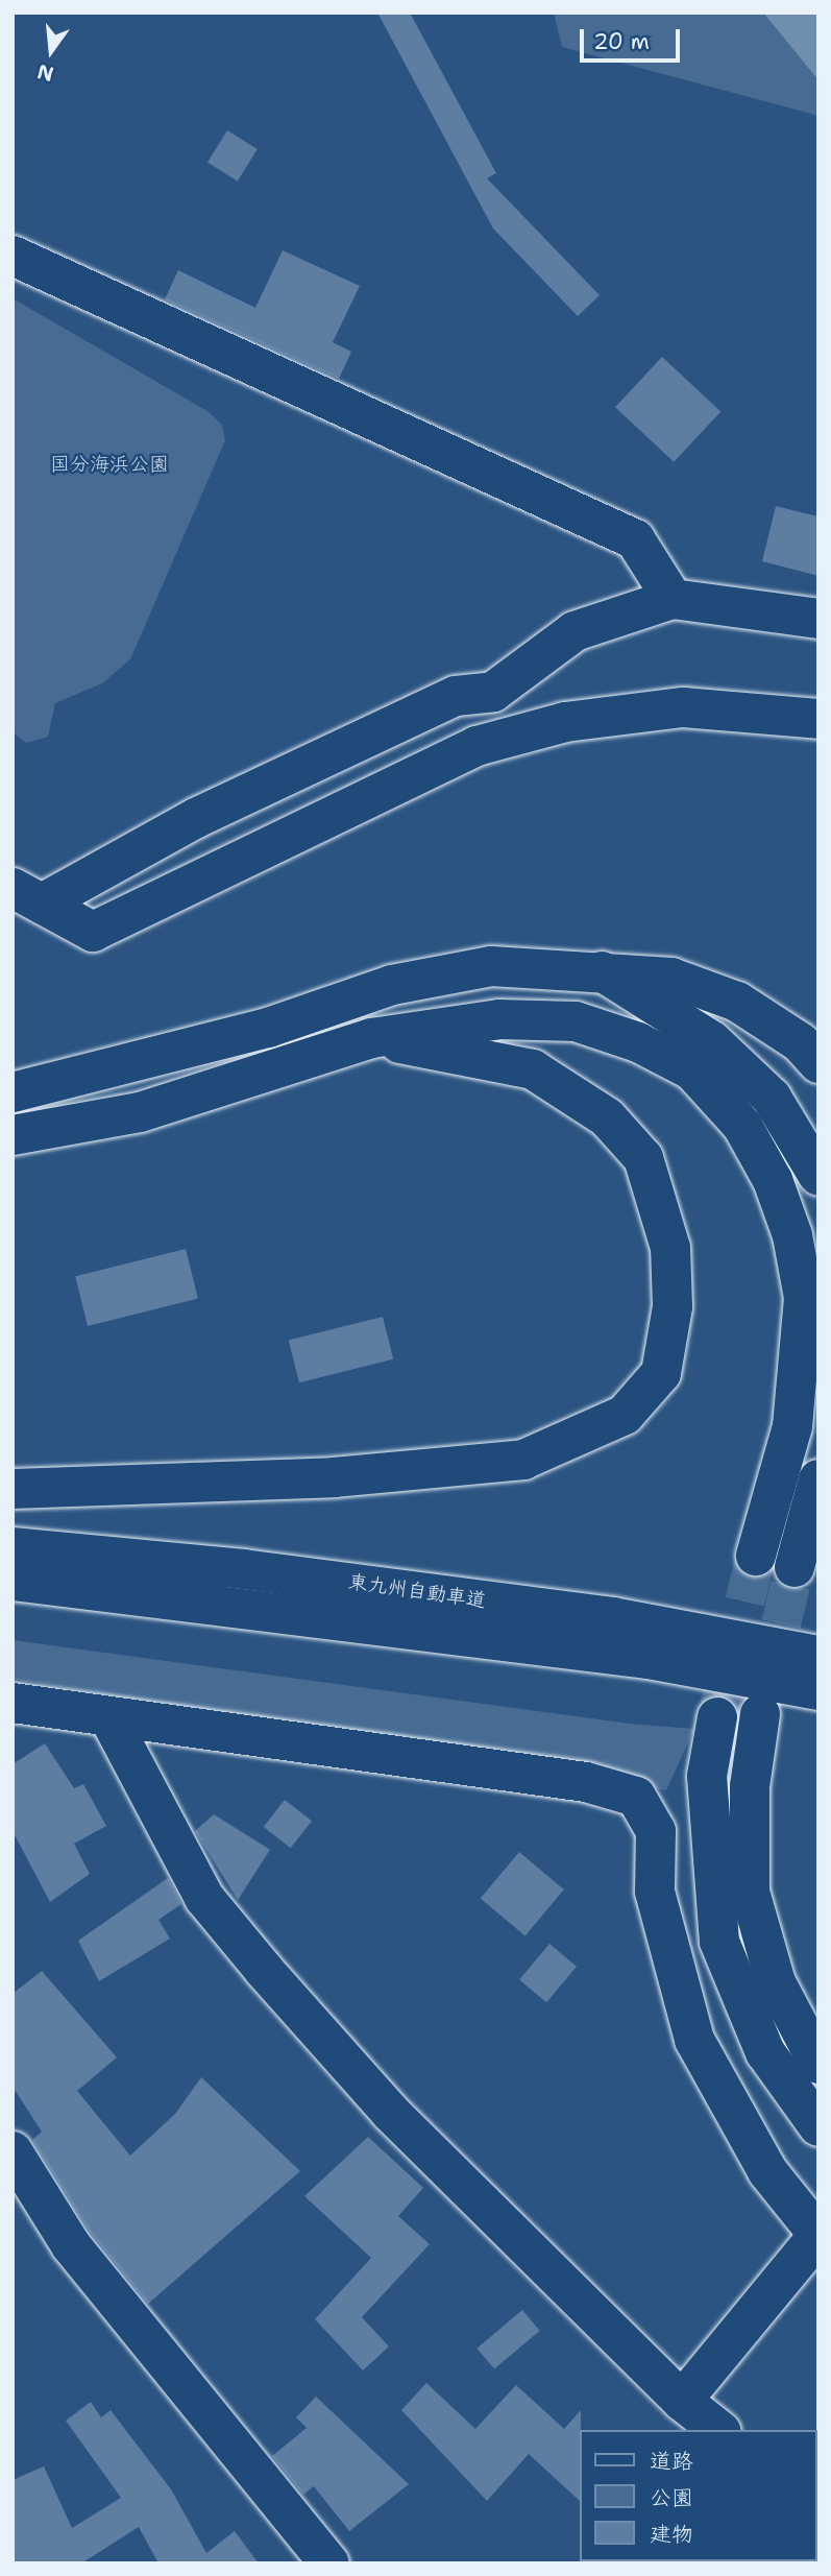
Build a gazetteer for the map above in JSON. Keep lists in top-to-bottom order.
{
  "streets": {
    "main road": ["東九州自動車道"]
  },
  "parks": ["国分海浜公園"],
  "legend": ["道路", "公園", "建物"],
  "scale_bar": "20 m",
  "north": "bottom"
}
